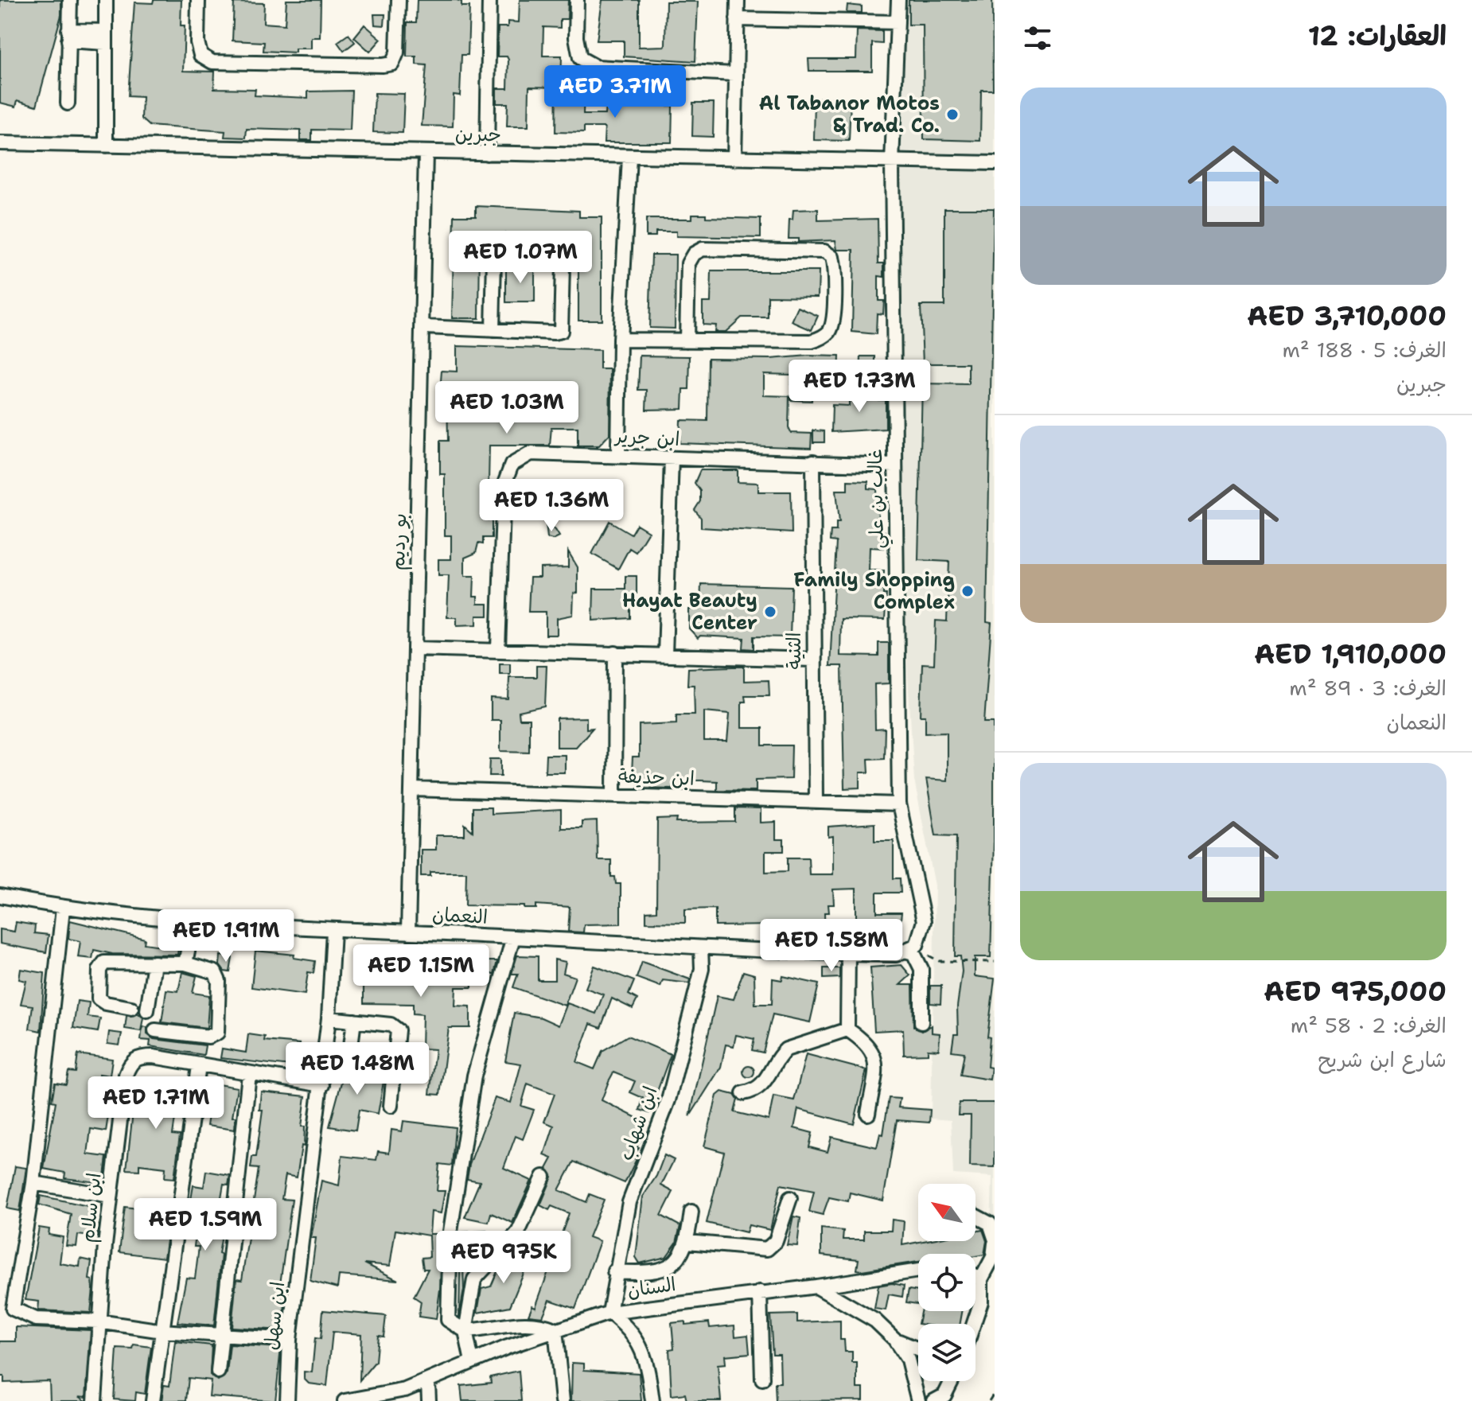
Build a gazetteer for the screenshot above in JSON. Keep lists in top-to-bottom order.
{
  "streets": {
    "street": [
      "جبرين",
      "ابن جرير",
      "غالب بن علي",
      "بو رديم",
      "الثنية",
      "ابن حذيفة",
      "النعمان",
      "ابن شهاب",
      "ابن سلام",
      "السنان",
      "ابن سهل"
    ]
  },
  "crossings": [
    ["جبرين", "غالب بن علي"],
    ["جبرين", "بو رديم"],
    ["ابن جرير", "غالب بن علي"],
    ["ابن جرير", "الثنية"],
    ["غالب بن علي", "ابن حذيفة"],
    ["غالب بن علي", "النعمان"],
    ["بو رديم", "ابن حذيفة"],
    ["بو رديم", "النعمان"],
    ["الثنية", "ابن حذيفة"],
    ["النعمان", "ابن شهاب"],
    ["النعمان", "ابن سهل"],
    ["ابن شهاب", "السنان"],
    ["ابن سلام", "ابن سهل"]
  ],
  "places": ["Al Tabanor Motos & Trad. Co.", "Family Shopping Complex", "Hayat Beauty Center"],
  "north": "top left",
  "page": {
    "heading": "العقارات: 12",
    "price": [
      "AED 3.71M",
      "AED 1.07M",
      "AED 1.73M",
      "AED 1.03M",
      "AED 1.36M",
      "AED 1.91M",
      "AED 1.58M",
      "AED 1.15M",
      "AED 1.48M",
      "AED 1.71M",
      "AED 1.59M",
      "AED 975K"
    ],
    "list": [
      {
        "name": "AED 3,710,000",
        "note": "الغرف: 5 · 188 m² · جبرين"
      },
      {
        "name": "AED 1,910,000",
        "note": "الغرف: 3 · 89 m² · النعمان"
      },
      {
        "name": "AED 975,000",
        "note": "الغرف: 2 · 58 m² · شارع ابن شريح"
      }
    ]
  }
}
